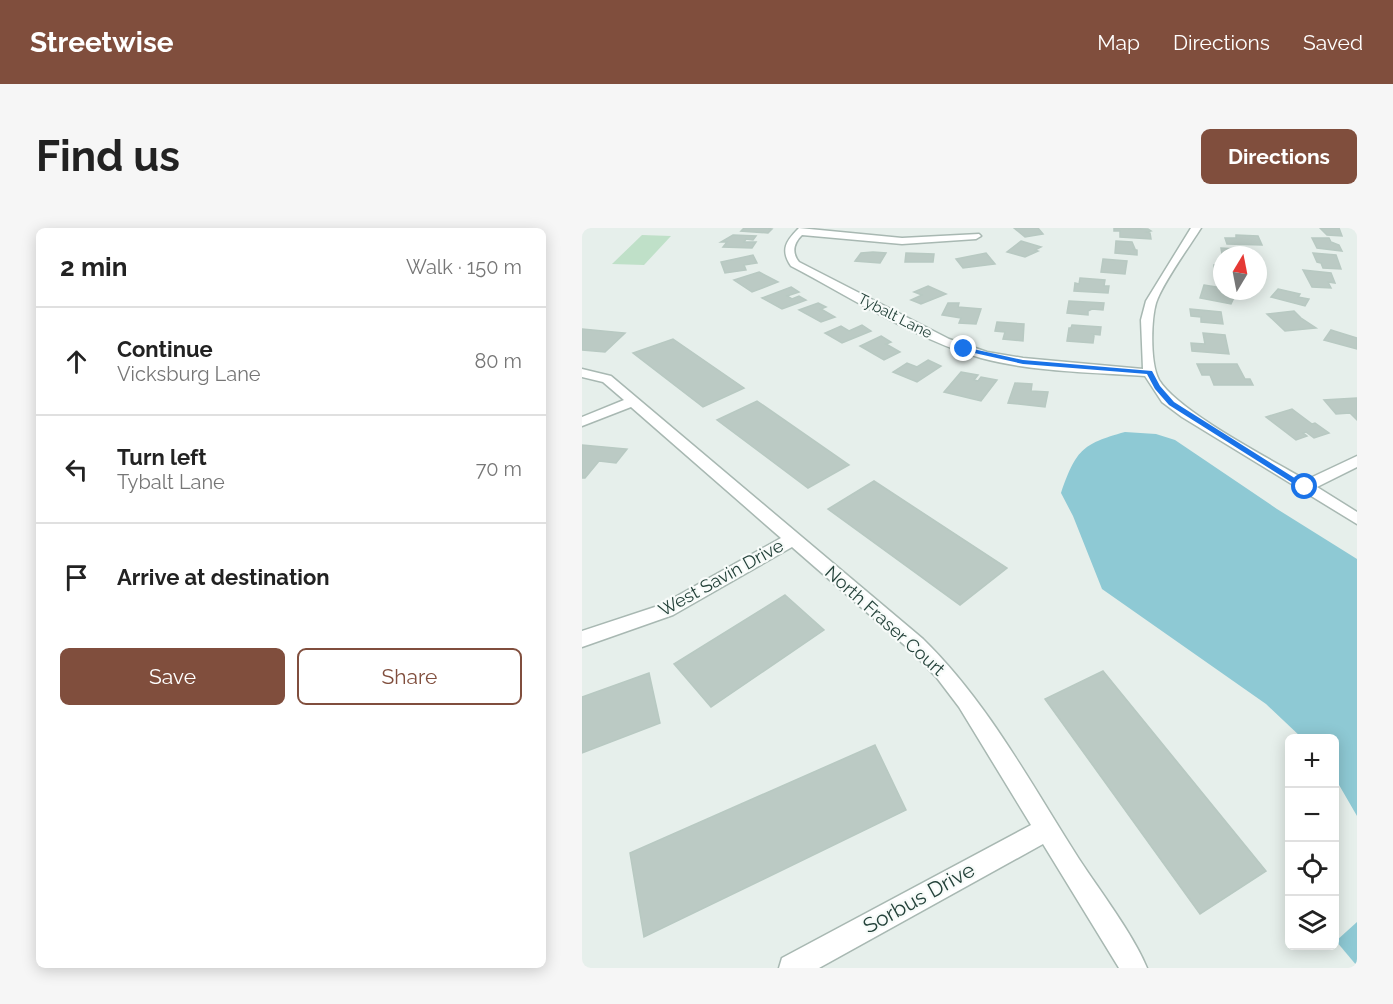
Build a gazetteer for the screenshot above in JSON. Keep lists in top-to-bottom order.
{
  "streets": {
    "street": [
      "Tybalt Lane",
      "West Savin Drive",
      "North Fraser Court",
      "Sorbus Drive"
    ]
  },
  "crossings": [
    ["West Savin Drive", "North Fraser Court"],
    ["North Fraser Court", "Sorbus Drive"]
  ],
  "north": "top",
  "page": {
    "header": "Streetwise",
    "nav": ["Map", "Directions", "Saved"],
    "buttons": [
      "Directions",
      ["Save", "Share"]
    ],
    "title": "Find us",
    "heading": ["2 min", "Walk · 150 m"],
    "list": [
      ["Continue", "Vicksburg Lane", "80 m"],
      ["Turn left", "Tybalt Lane", "70 m"],
      "Arrive at destination"
    ],
    "map_buttons": ["+", "−"]
  }
}
